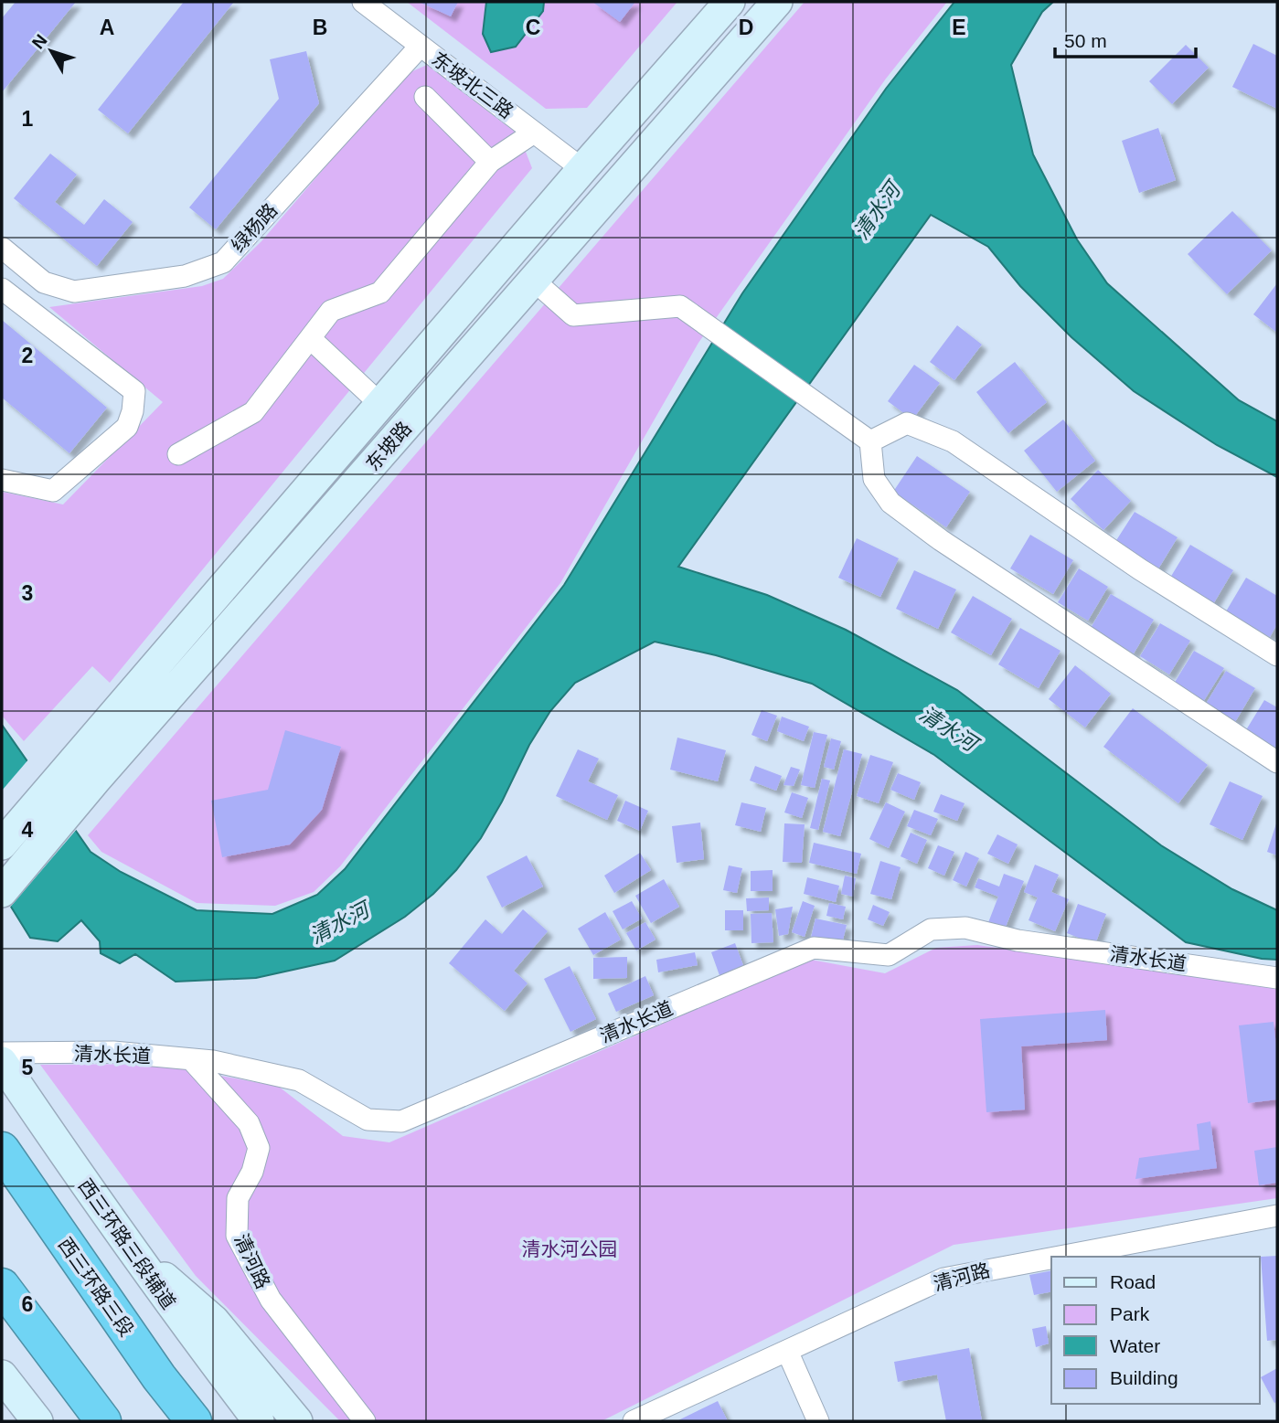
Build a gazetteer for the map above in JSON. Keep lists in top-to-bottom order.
{
  "streets": {
    "highway": ["西三环路三段"],
    "main road": ["东坡路", "西三环路三段辅道"],
    "street": [
      "东坡北三路",
      "绿杨路",
      "清水长道",
      "清河路"
    ]
  },
  "crossings": [
    ["东坡北三路", "绿杨路"],
    ["东坡北三路", "东坡路"],
    ["清水长道", "清河路"]
  ],
  "water": ["清水河"],
  "parks": ["清水河公园"],
  "legend": [
    "Road",
    "Park",
    "Water",
    "Building"
  ],
  "scale_bar": "50 m",
  "north": "top left",
  "grid": {
    "columns": [
      "A",
      "B",
      "C",
      "D",
      "E"
    ],
    "rows": [
      "1",
      "2",
      "3",
      "4",
      "5",
      "6"
    ]
  }
}
